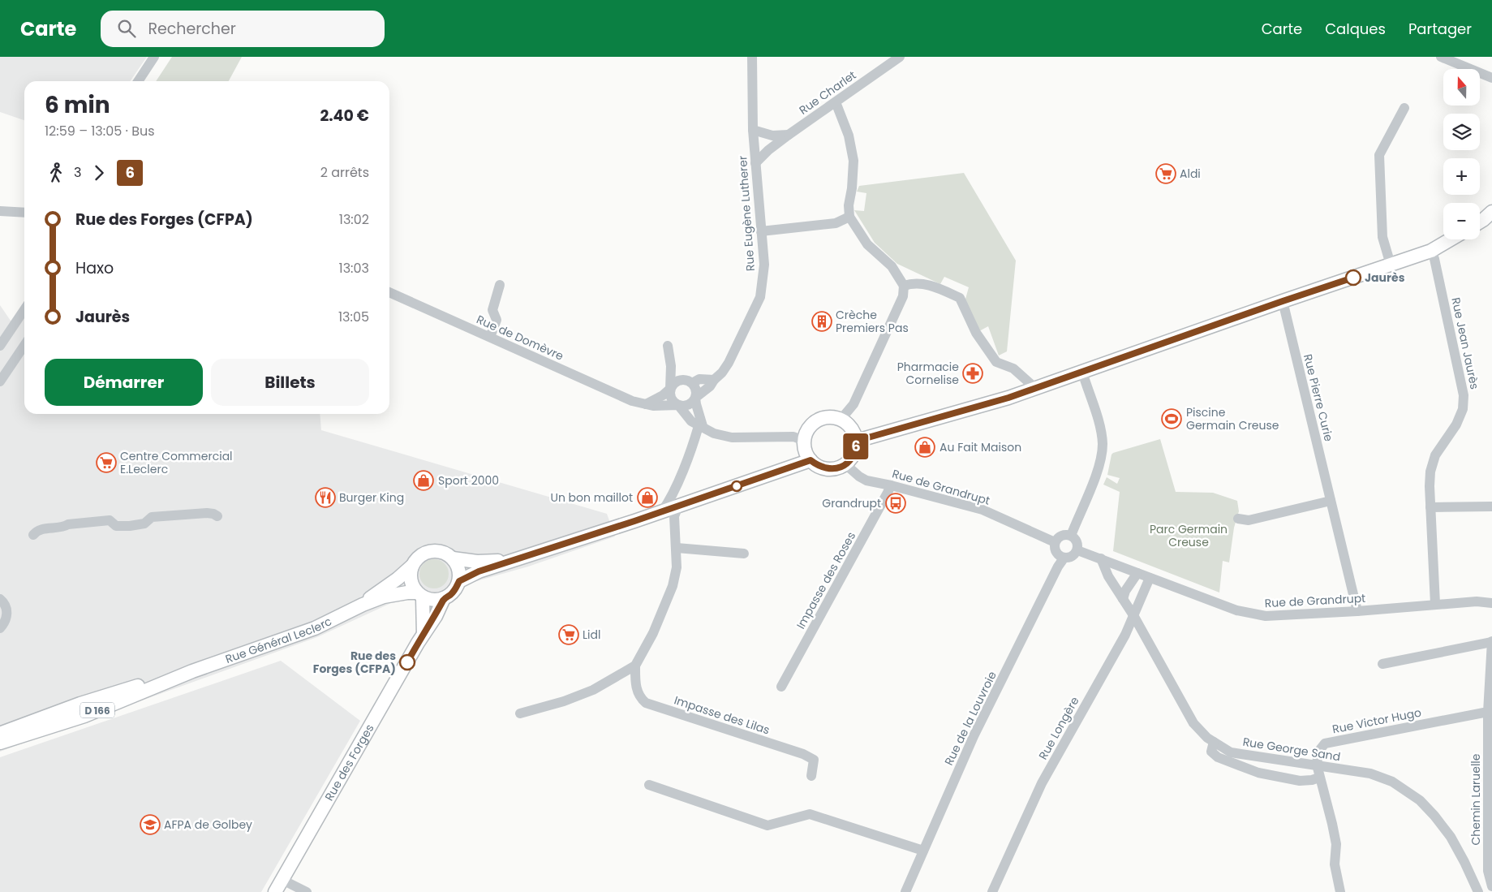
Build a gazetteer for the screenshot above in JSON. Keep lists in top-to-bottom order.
{
  "streets": {
    "main road": ["Rue Général Leclerc", "D 166", "Rue des Forges"],
    "street": [
      "Rue Charlet",
      "Rue Eugène Lutherer",
      "Rue de Domèvre",
      "Rue Jean Jaurès",
      "Rue Pierre Curie",
      "Rue de Grandrupt",
      "Impasse des Roses",
      "Impasse des Lilas",
      "Rue de la Louvroie",
      "Rue Victor Hugo",
      "Rue Longère",
      "Rue George Sand",
      "Chemin Laruelle"
    ]
  },
  "crossings": [
    ["Rue Charlet", "Rue Eugène Lutherer"],
    ["Rue Eugène Lutherer", "Rue de Domèvre"],
    ["Rue Jean Jaurès", "Rue de Grandrupt"],
    ["Rue Pierre Curie", "Rue de Grandrupt"],
    ["Rue de Grandrupt", "Impasse des Roses"],
    ["Rue de Grandrupt", "Rue de la Louvroie"],
    ["Rue de Grandrupt", "Rue Longère"],
    ["Rue de Grandrupt", "Rue George Sand"],
    ["Rue Général Leclerc", "Rue des Forges"],
    ["Rue Victor Hugo", "Rue George Sand"],
    ["Rue Victor Hugo", "Chemin Laruelle"],
    ["Rue Longère", "Rue George Sand"]
  ],
  "parks": ["Parc Germain Creuse"],
  "places": {
    "supermarket": ["Aldi", "Centre Commercial E.Leclerc", "Lidl"],
    "other": ["Jaurès", "Rue des Forges (CFPA)"],
    "building": ["Crèche Premiers Pas"],
    "pharmacy": ["Pharmacie Cornelise"],
    "sports": ["Piscine Germain Creuse"],
    "shop": ["Au Fait Maison", "Sport 2000", "Un bon maillot"],
    "restaurant": ["Burger King"],
    "bus stop": ["Grandrupt"],
    "school or university": ["AFPA de Golbey"]
  },
  "lines": ["bus line 6"],
  "north": "top",
  "page": {
    "header": "Carte",
    "search": "Rechercher",
    "nav": ["Carte", "Calques", "Partager"],
    "on_map": "6",
    "map_buttons": ["+", "−"],
    "heading": ["6 min", "12:59 – 13:05 · Bus", "2.40 €"],
    "legs": ["3", "6", "2 arrêts"],
    "list": [
      {
        "name": "Rue des Forges (CFPA)",
        "value": "13:02"
      },
      {
        "name": "Haxo",
        "value": "13:03"
      },
      {
        "name": "Jaurès",
        "value": "13:05"
      }
    ],
    "buttons": ["Démarrer", "Billets"]
  }
}
